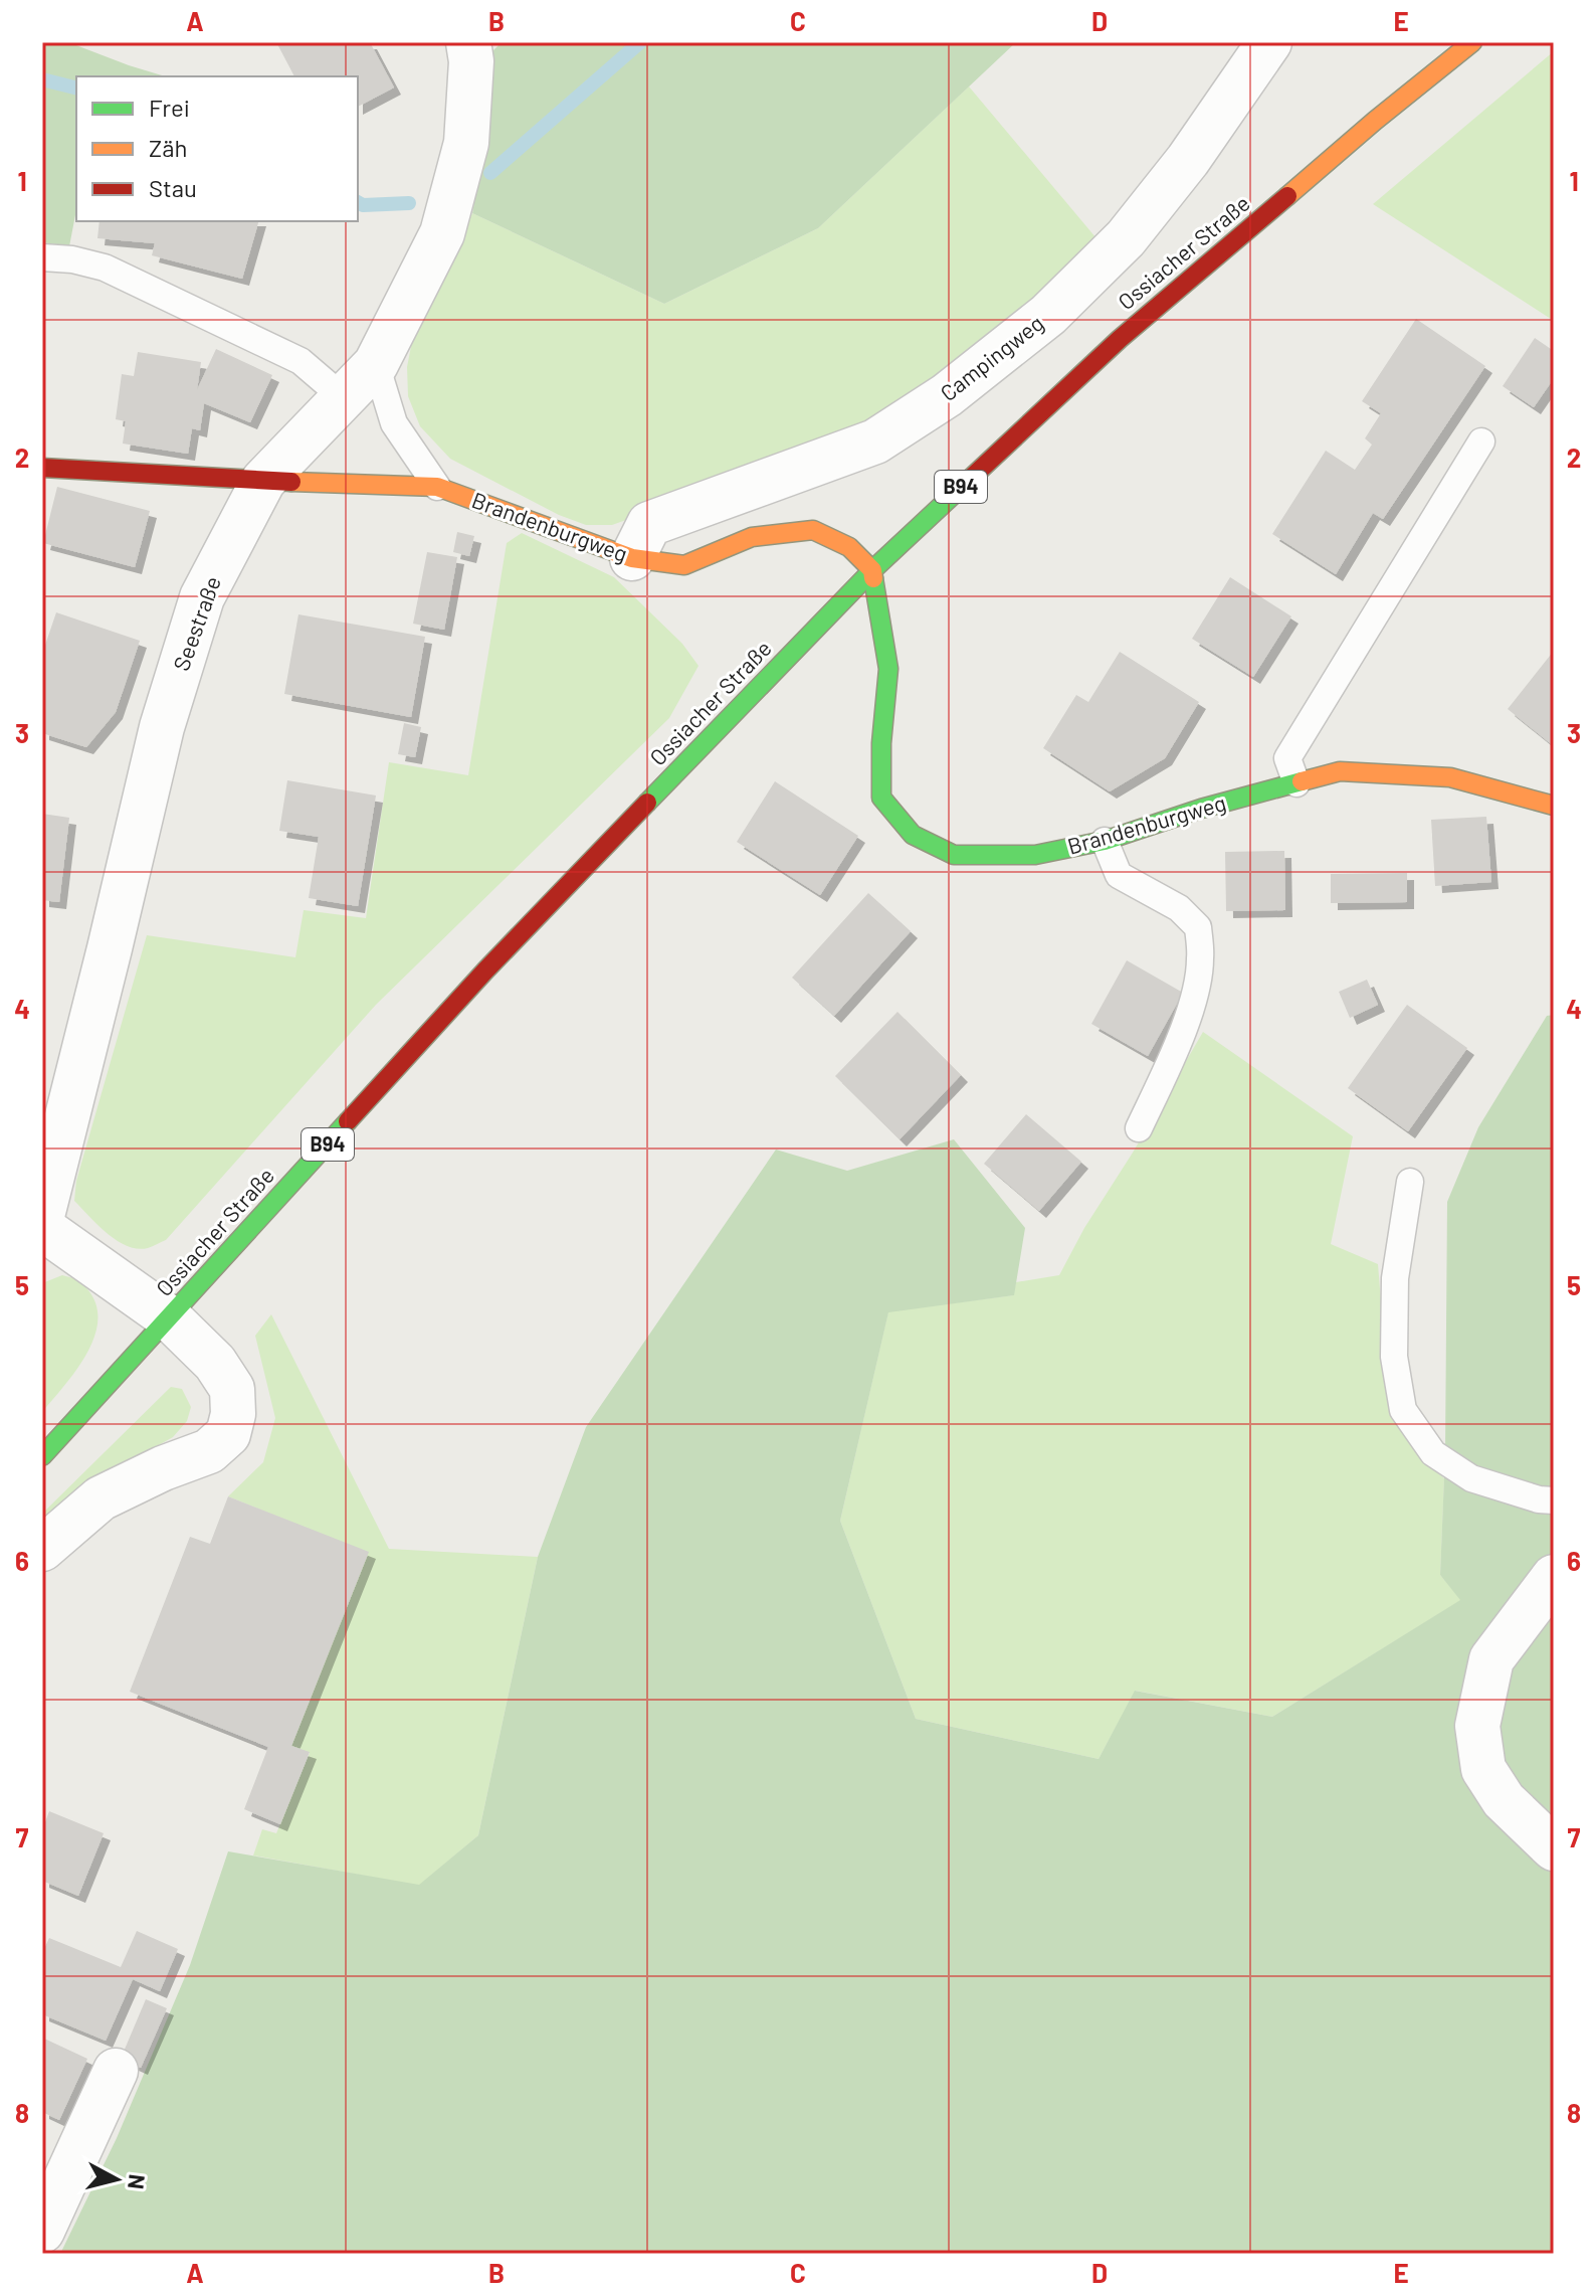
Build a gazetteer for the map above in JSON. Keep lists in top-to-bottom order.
{
  "streets": {
    "main road": ["Ossiacher Straße", "B94", "Brandenburgweg"],
    "street": ["Campingweg", "Seestraße"]
  },
  "crossings": [
    ["Ossiacher Straße", "Brandenburgweg"],
    ["Campingweg", "Brandenburgweg"],
    ["Brandenburgweg", "Seestraße"]
  ],
  "legend": ["Frei", "Zäh", "Stau"],
  "north": "right",
  "grid": {
    "columns": [
      "A",
      "B",
      "C",
      "D",
      "E"
    ],
    "rows": [
      "1",
      "2",
      "3",
      "4",
      "5",
      "6",
      "7",
      "8"
    ]
  }
}
